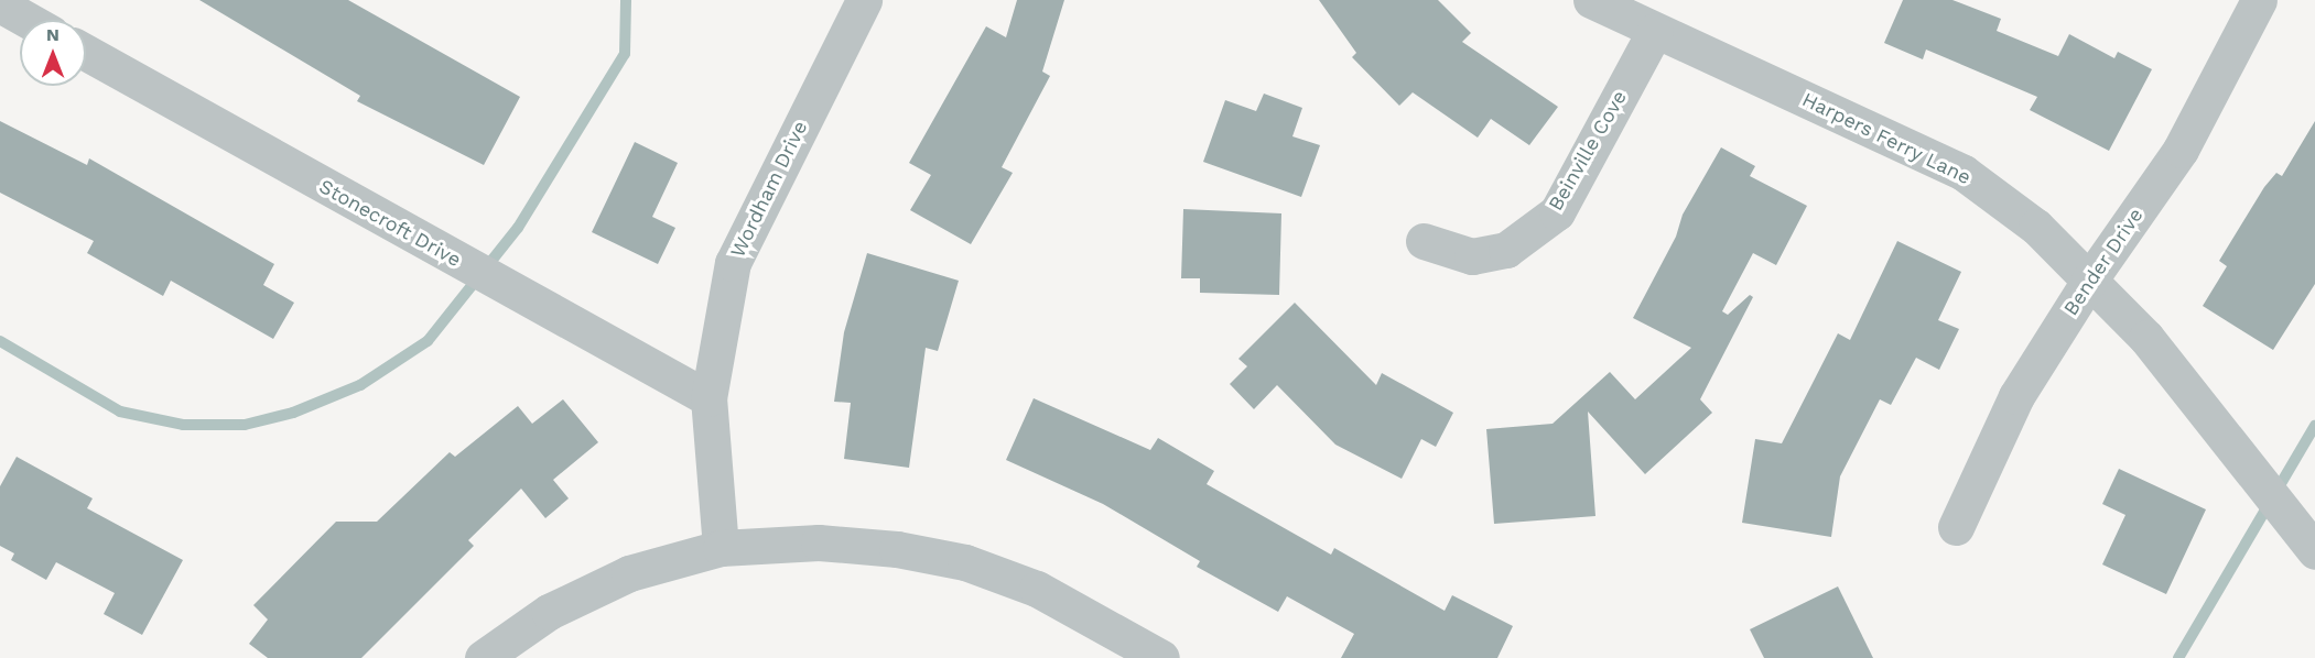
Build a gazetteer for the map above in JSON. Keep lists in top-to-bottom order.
{
  "streets": {
    "street": [
      "Harpers Ferry Lane",
      "Beinville Cove",
      "Wordham Drive",
      "Stonecroft Drive",
      "Bender Drive"
    ]
  },
  "crossings": [
    ["Harpers Ferry Lane", "Beinville Cove"],
    ["Harpers Ferry Lane", "Bender Drive"],
    ["Wordham Drive", "Stonecroft Drive"]
  ],
  "north": "top"
}
